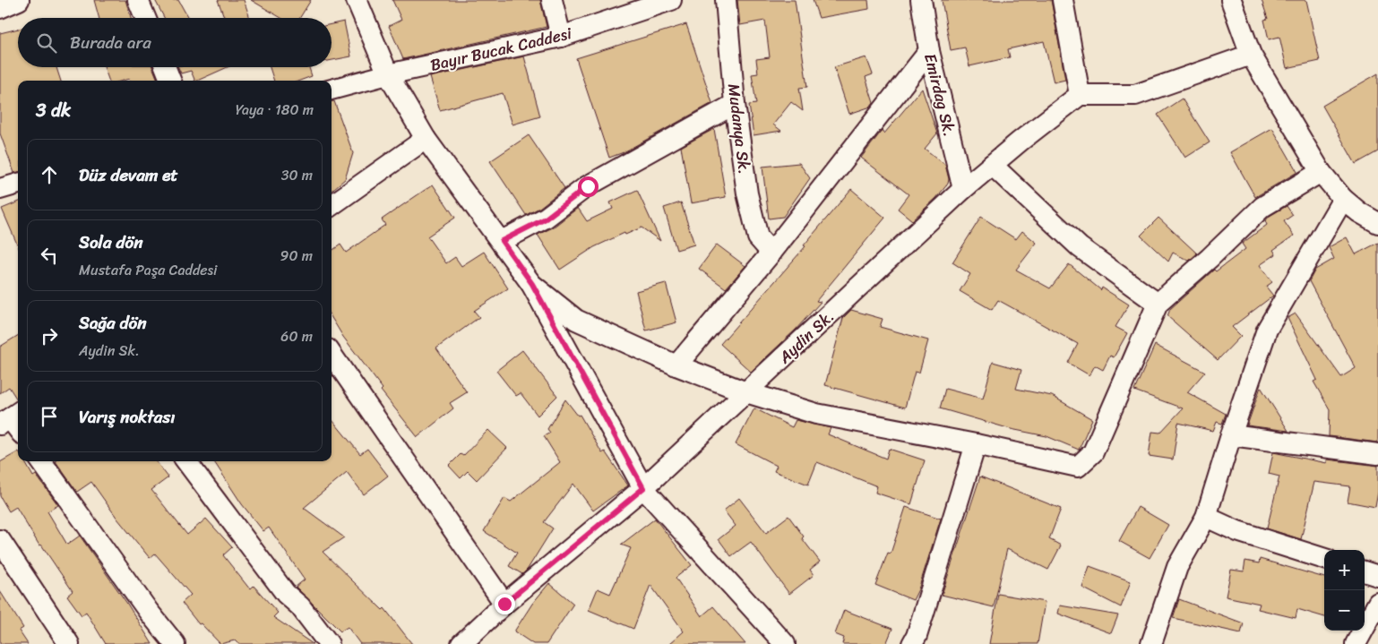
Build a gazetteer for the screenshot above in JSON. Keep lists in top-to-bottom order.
{
  "streets": {
    "street": [
      "Bayır Bucak Caddesi",
      "Emirdag Sk.",
      "Mudanya Sk.",
      "Aydin Sk."
    ]
  },
  "crossings": [
    ["Emirdag Sk.", "Aydin Sk."]
  ],
  "page": {
    "search": "Burada ara",
    "heading": ["3 dk", "Yaya · 180 m"],
    "list": [
      ["Düz devam et", "30 m"],
      ["Sola dön", "Mustafa Paşa Caddesi", "90 m"],
      ["Sağa dön", "Aydin Sk.", "60 m"],
      "Varış noktası"
    ],
    "map_buttons": ["+", "−"]
  }
}
